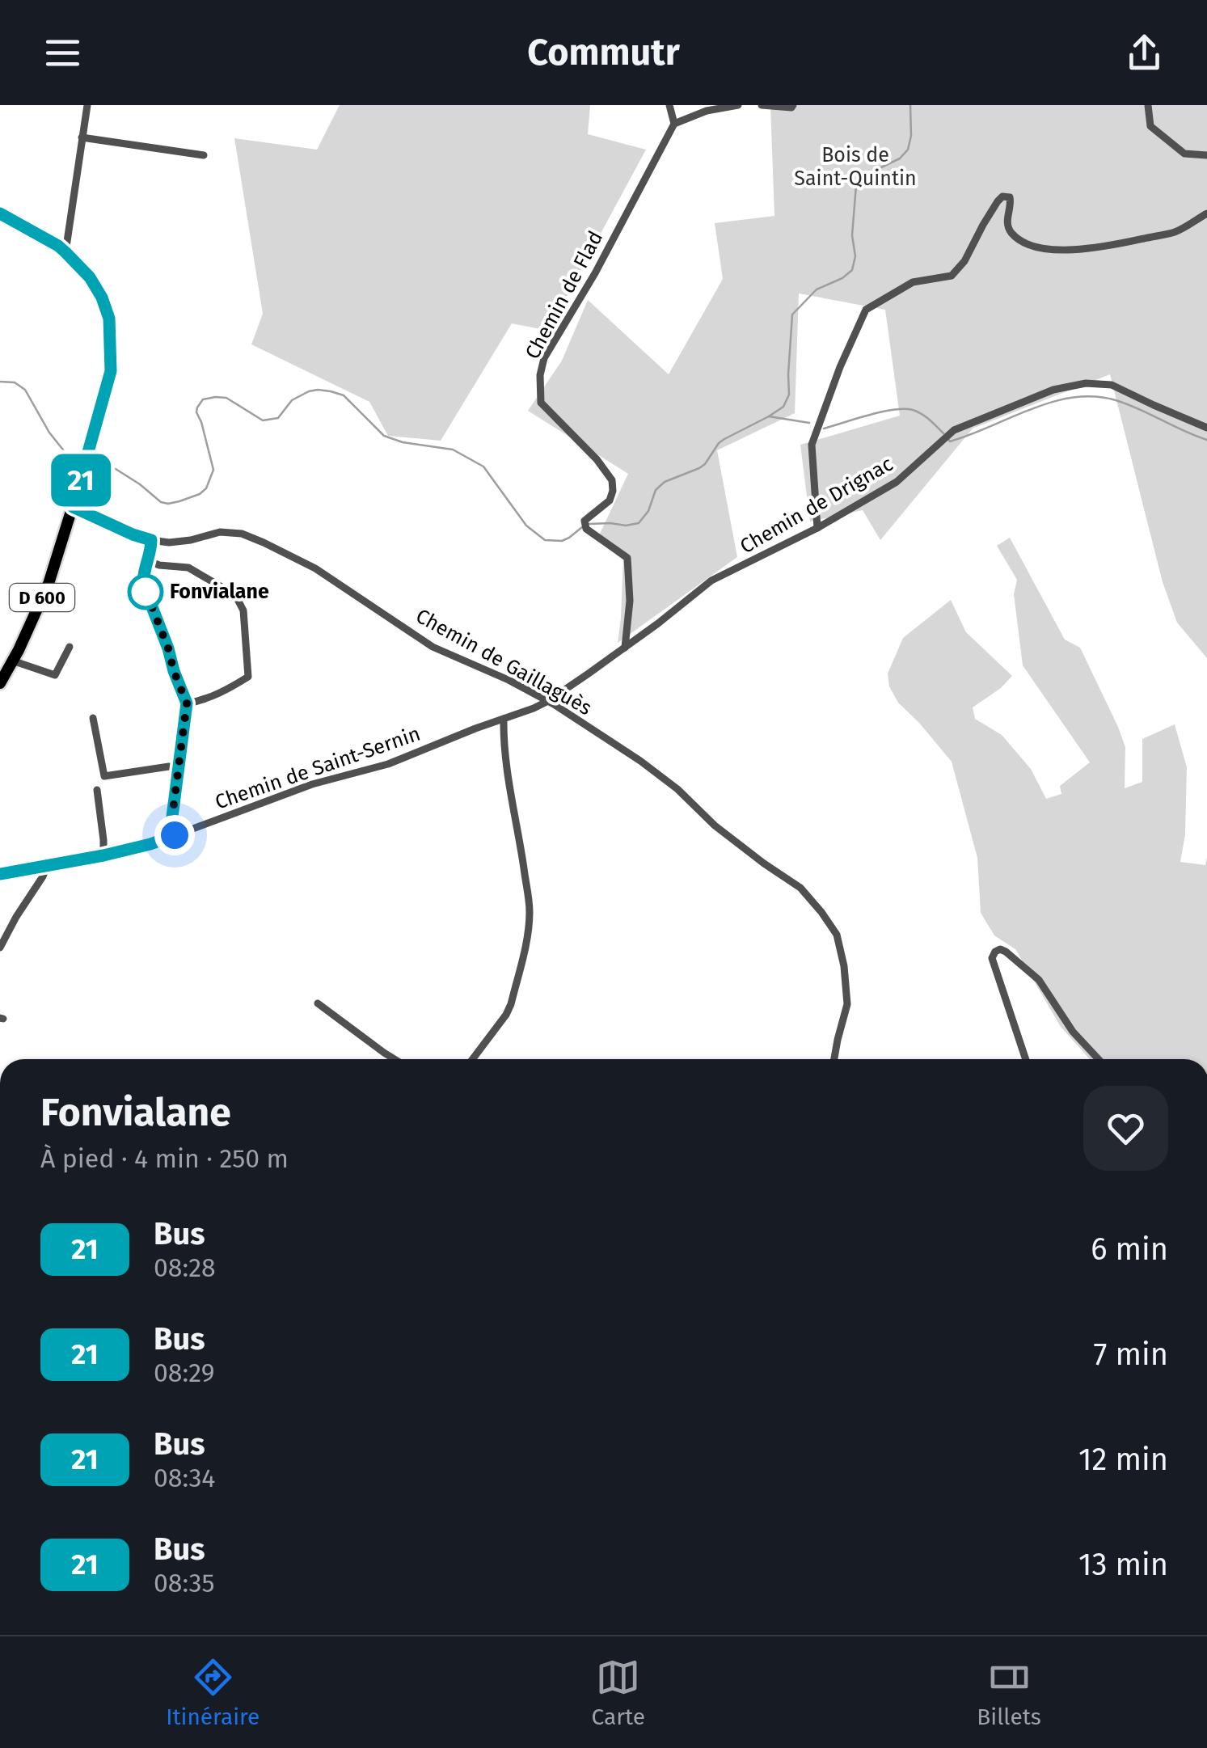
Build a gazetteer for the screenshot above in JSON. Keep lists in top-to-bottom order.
{
  "streets": {
    "main road": ["D 600"],
    "street": [
      "Chemin de Flad",
      "Chemin de Drignac",
      "Chemin de Gaillaguès",
      "Chemin de Saint-Sernin"
    ]
  },
  "crossings": [
    ["Chemin de Flad", "Chemin de Drignac"],
    ["Chemin de Drignac", "Chemin de Gaillaguès"],
    ["Chemin de Drignac", "Chemin de Saint-Sernin"],
    ["D 600", "Chemin de Gaillaguès"],
    ["Chemin de Gaillaguès", "Chemin de Saint-Sernin"]
  ],
  "parks": ["Bois de Saint-Quintin"],
  "places": ["Fonvialane"],
  "lines": ["bus line 21"],
  "page": {
    "header": "Commutr",
    "on_map": "21",
    "heading": ["Fonvialane", "À pied · 4 min · 250 m"],
    "list": [
      {
        "mark": "21",
        "name": "Bus",
        "note": "08:28",
        "value": "6 min"
      },
      {
        "mark": "21",
        "name": "Bus",
        "note": "08:29",
        "value": "7 min"
      },
      {
        "mark": "21",
        "name": "Bus",
        "note": "08:34",
        "value": "12 min"
      },
      {
        "mark": "21",
        "name": "Bus",
        "note": "08:35",
        "value": "13 min"
      }
    ],
    "tabs": ["Itinéraire", "Carte", "Billets"]
  }
}
